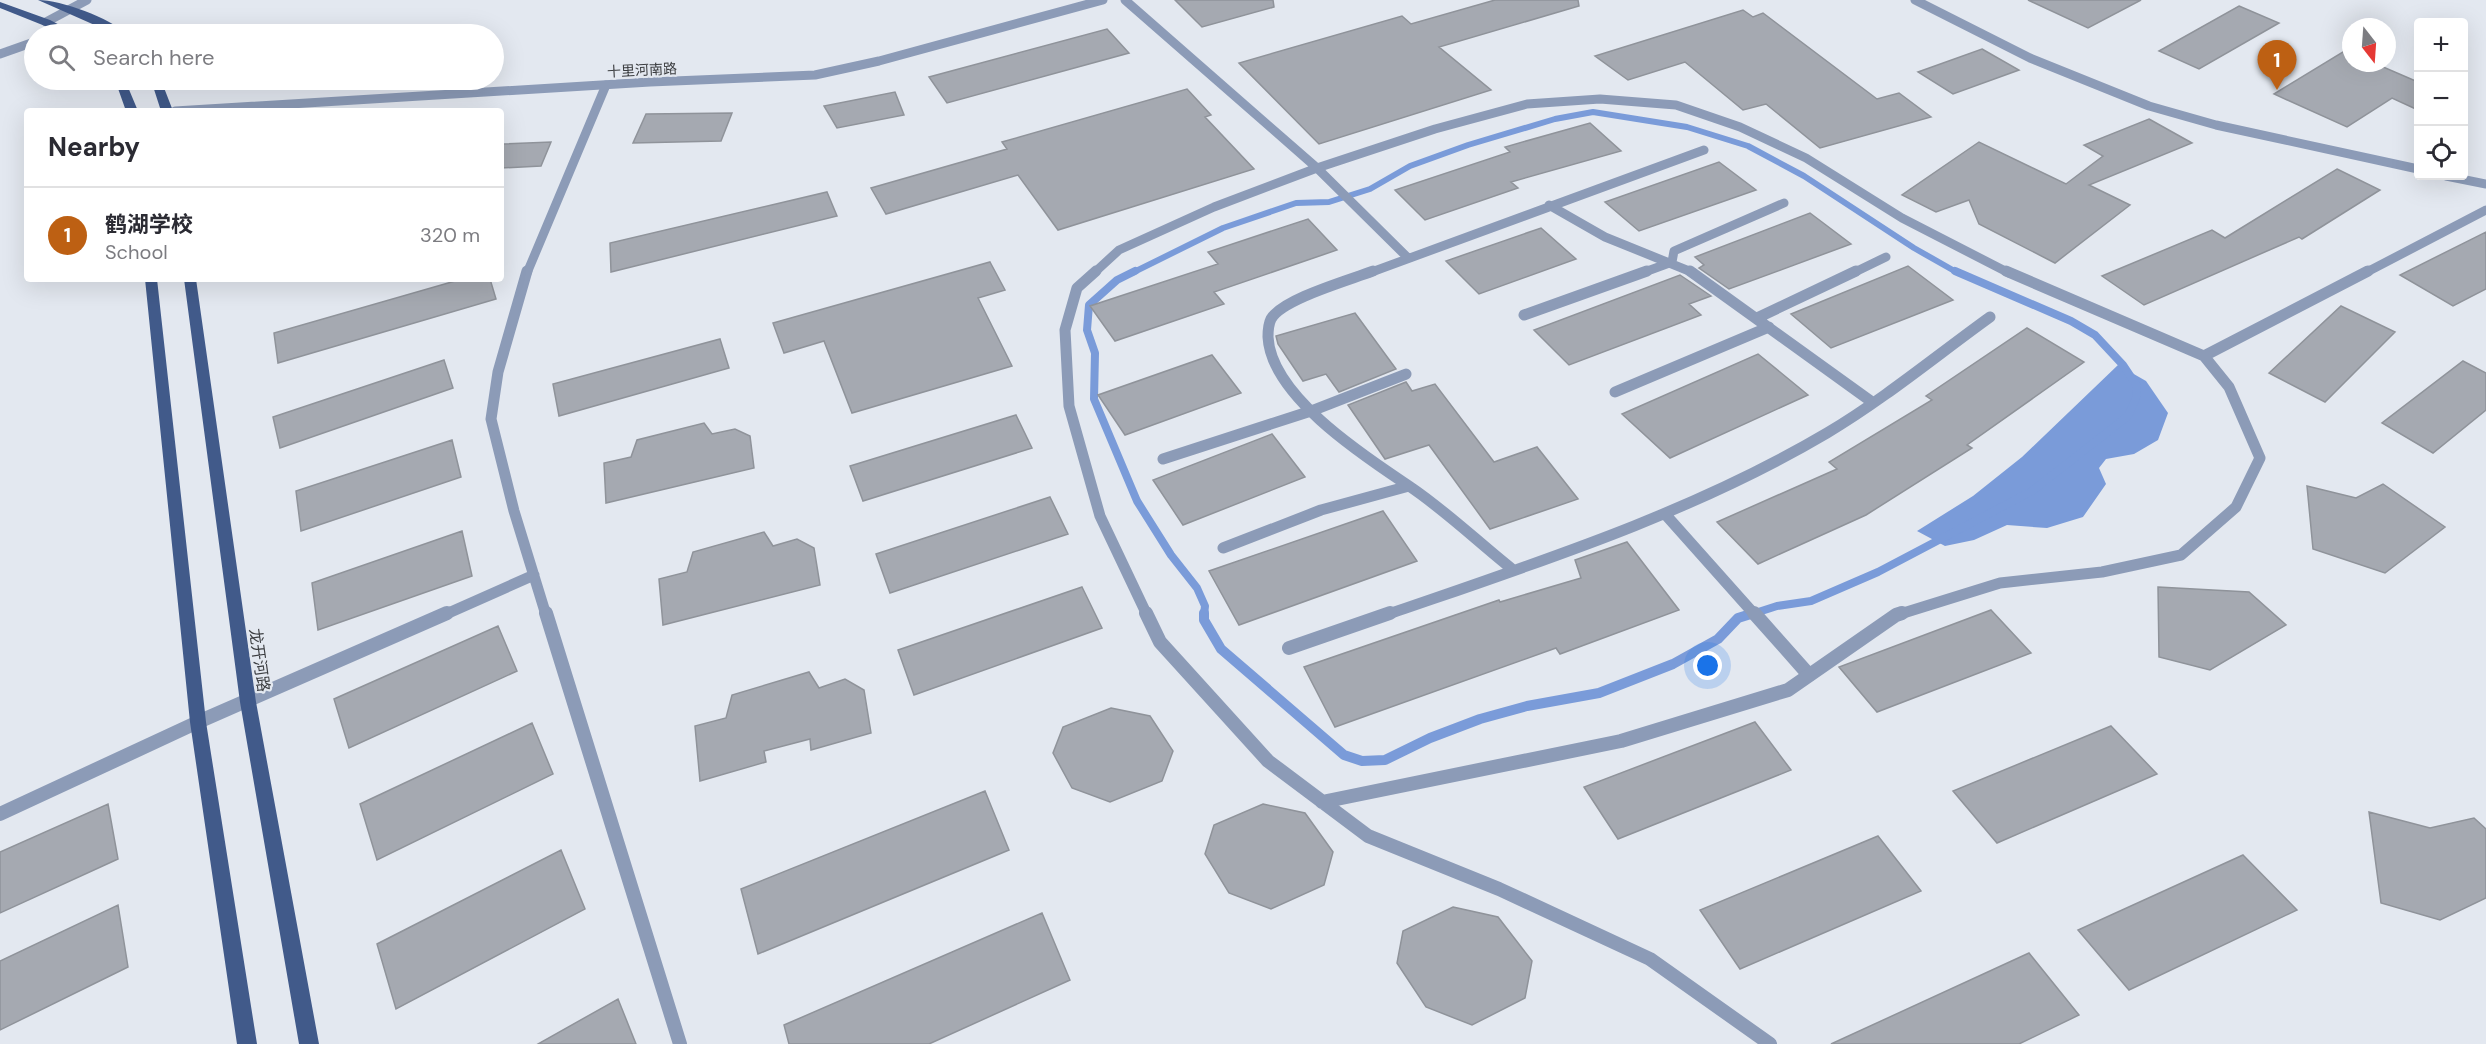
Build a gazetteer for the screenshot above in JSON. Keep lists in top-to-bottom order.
{
  "streets": {
    "main road": ["龙开河路"],
    "street": ["十里河南路"]
  },
  "north": "bottom",
  "page": {
    "map_buttons": ["+", "−"],
    "search": "Search here",
    "pins": "1",
    "heading": "Nearby",
    "list": [
      {
        "mark": "1",
        "name": "鹤湖学校",
        "note": "School",
        "value": "320 m"
      }
    ]
  }
}
